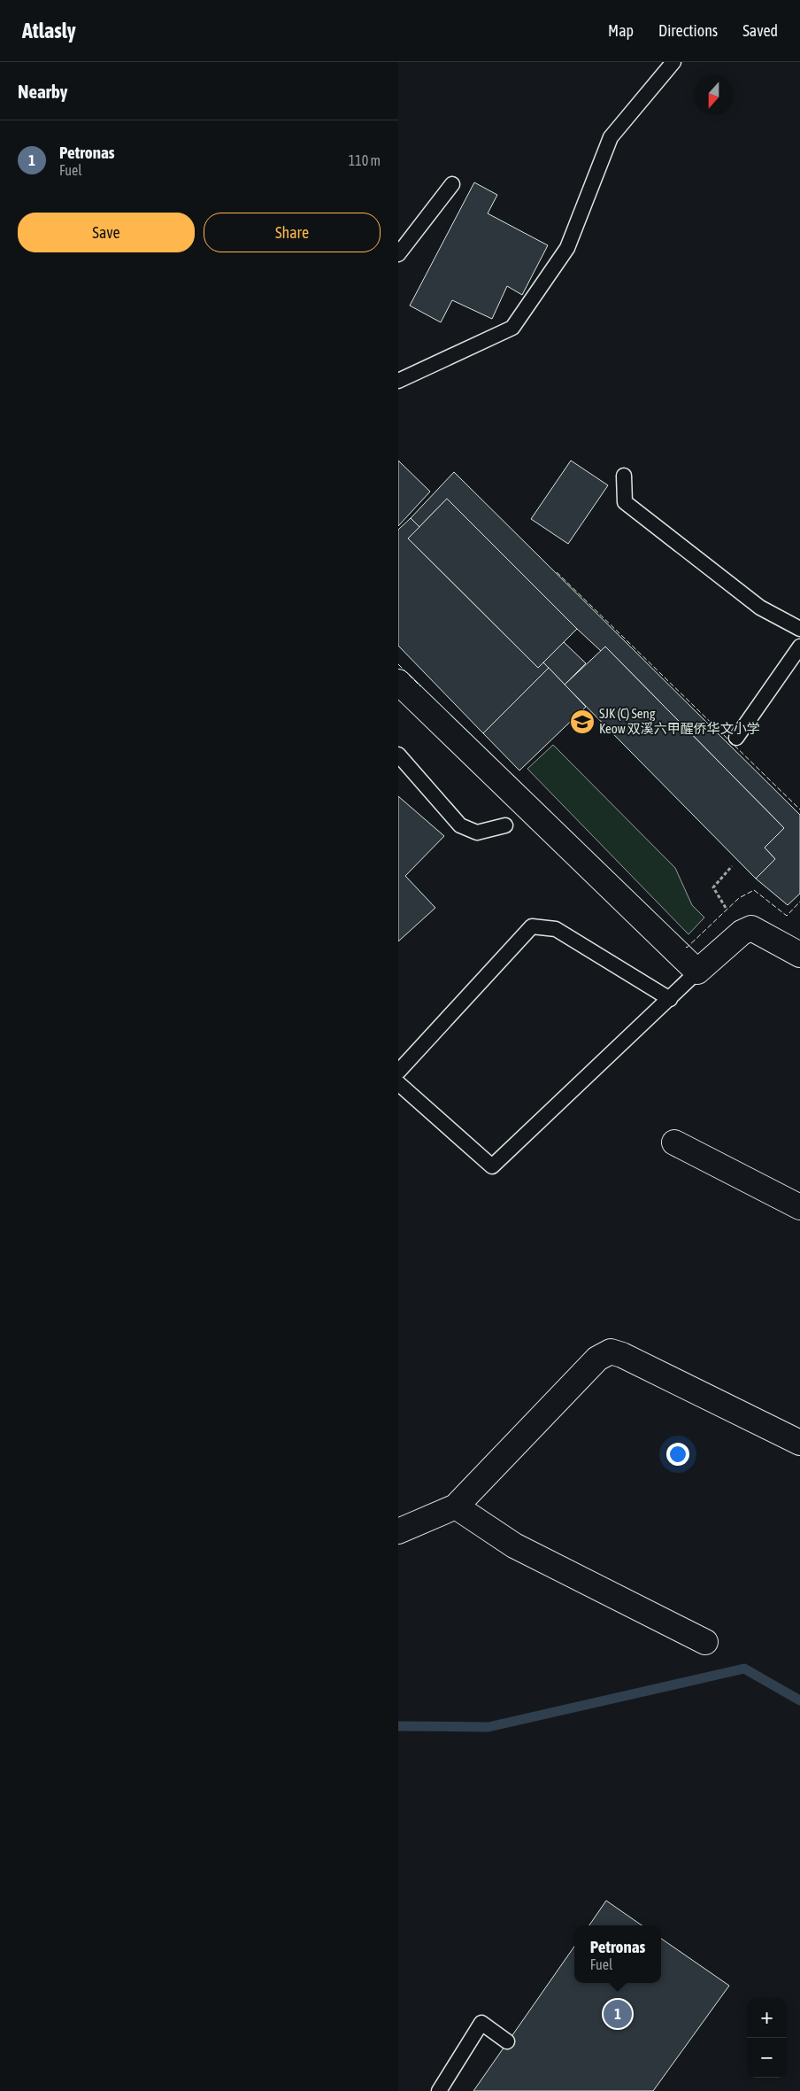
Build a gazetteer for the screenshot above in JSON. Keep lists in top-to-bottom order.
{
  "places": {
    "school or university": ["SJK (C) Seng Keow 双溪六甲醒侨华文小学"]
  },
  "north": "bottom",
  "page": {
    "header": "Atlasly",
    "nav": ["Map", "Directions", "Saved"],
    "heading": "Nearby",
    "list": [
      {
        "mark": "1",
        "name": "Petronas",
        "note": "Fuel",
        "value": "110 m"
      }
    ],
    "buttons": ["Save", "Share"],
    "popup": ["Petronas", "Fuel"],
    "map_buttons": ["+", "−"],
    "pins": "1"
  }
}
